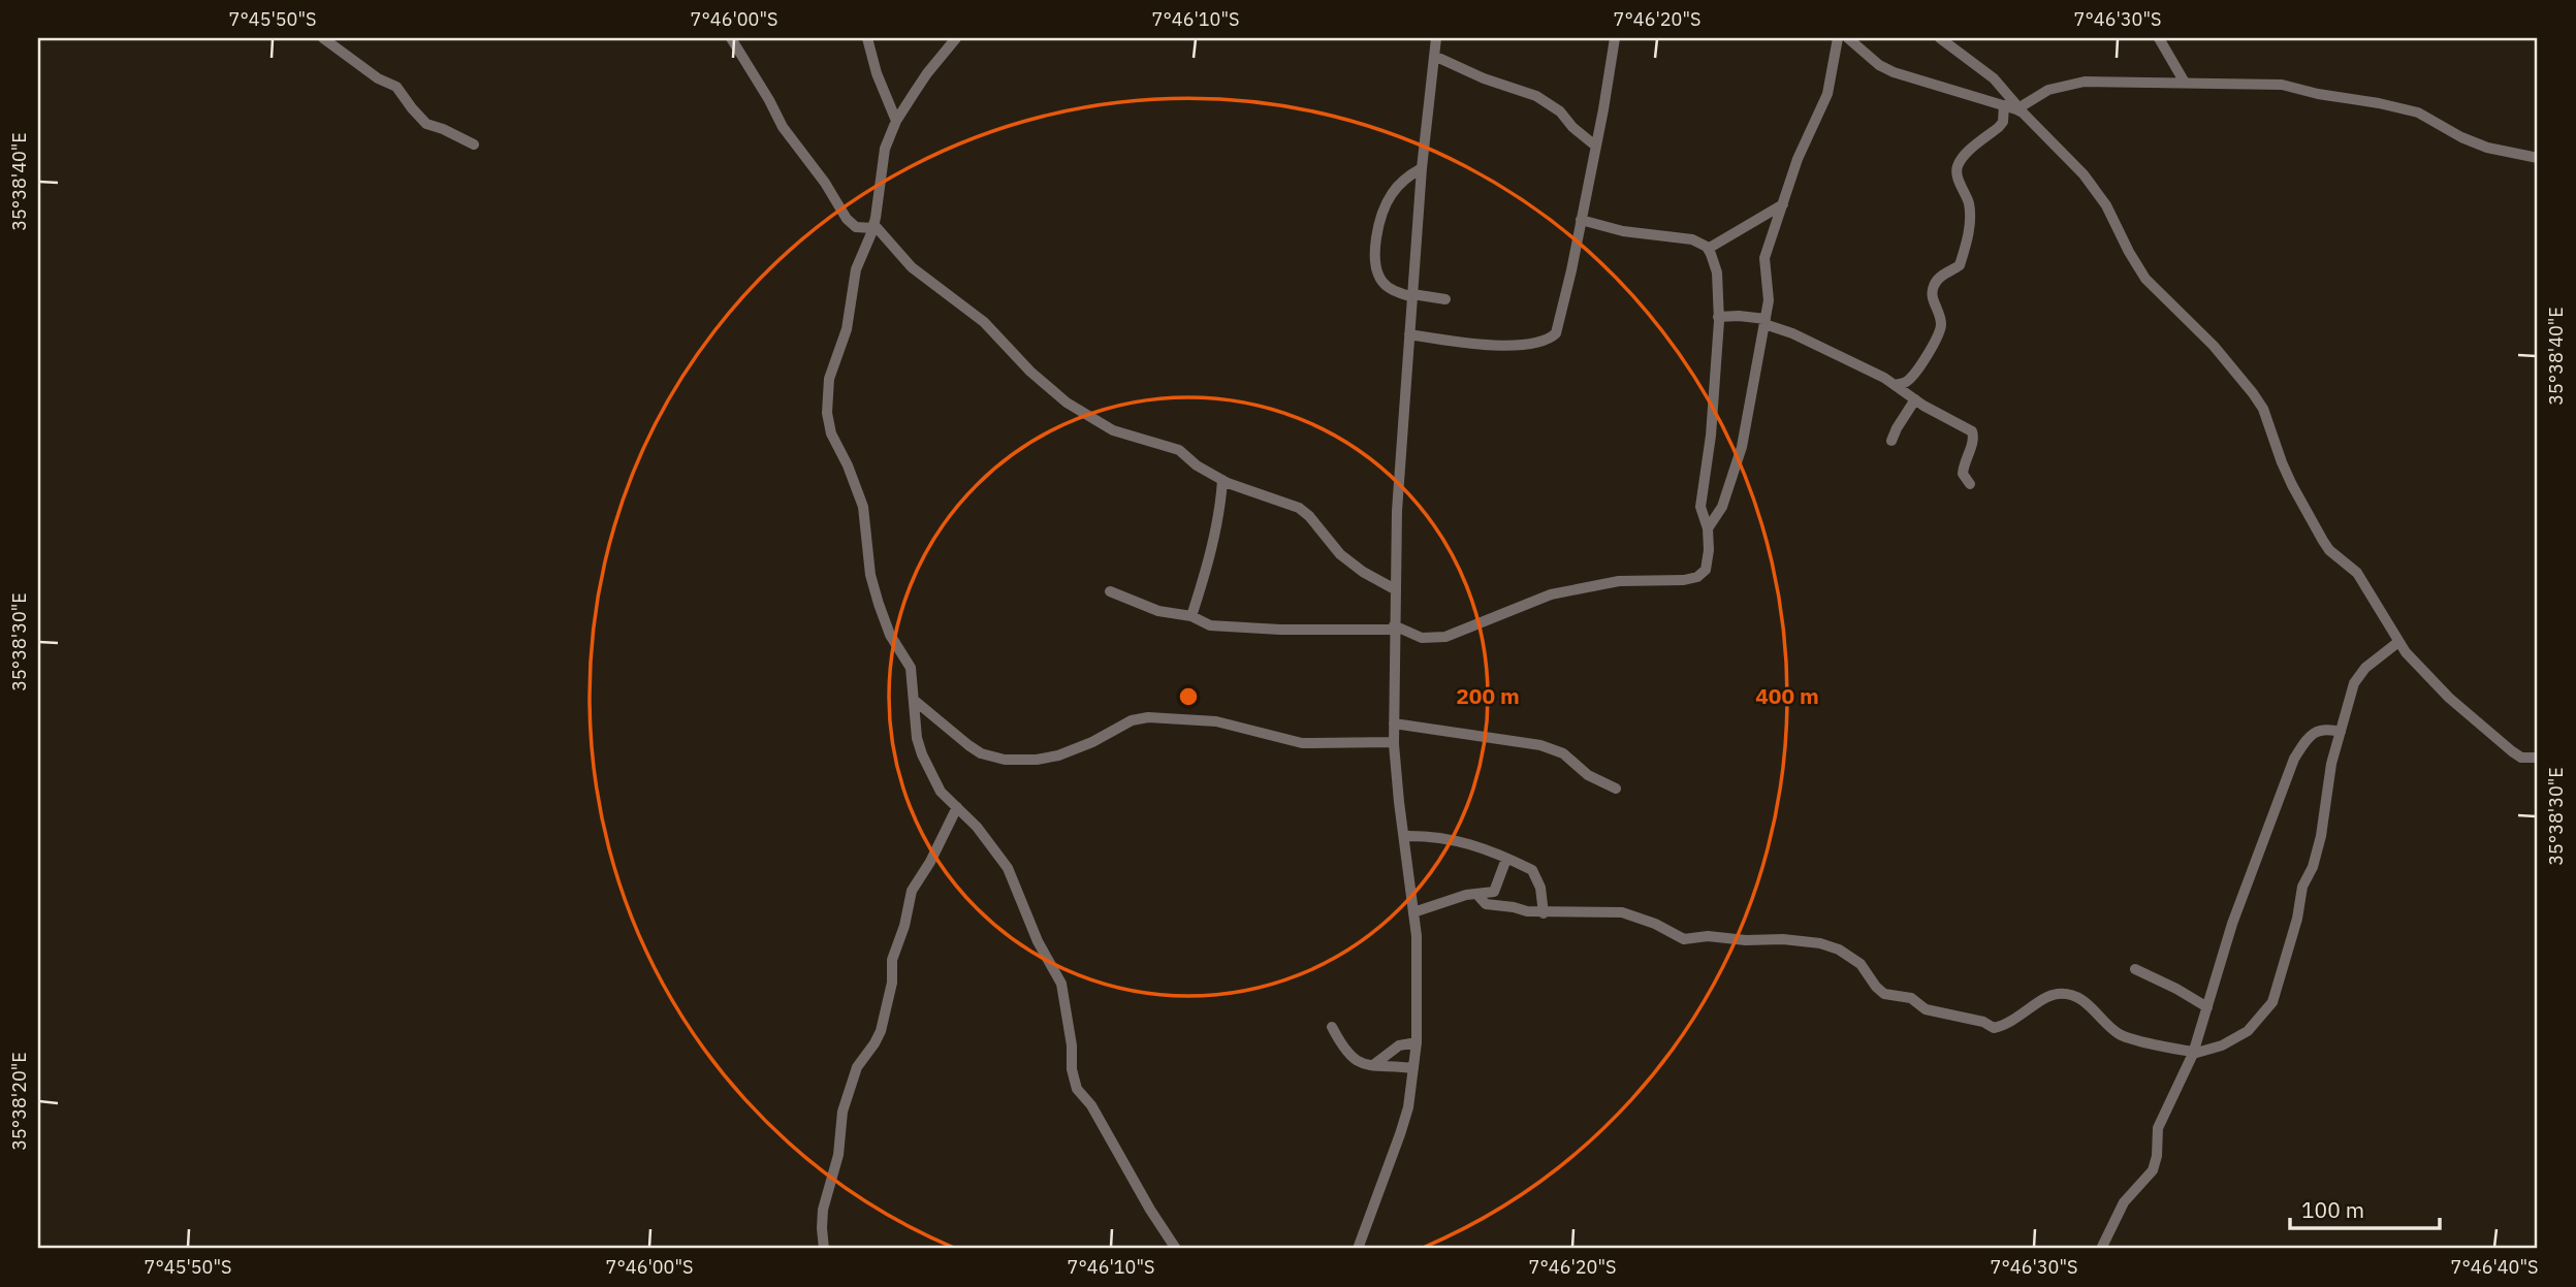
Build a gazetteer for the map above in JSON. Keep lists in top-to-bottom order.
{
  "scale_bar": "100 m",
  "coordinates": [
    "7°45'50\"S",
    "7°46'00\"S",
    "7°46'10\"S",
    "7°46'20\"S",
    "7°46'30\"S",
    "35°38'40\"E",
    "35°38'30\"E",
    "35°38'20\"E",
    "7°46'40\"S"
  ],
  "rings": ["200 m", "400 m"]
}
